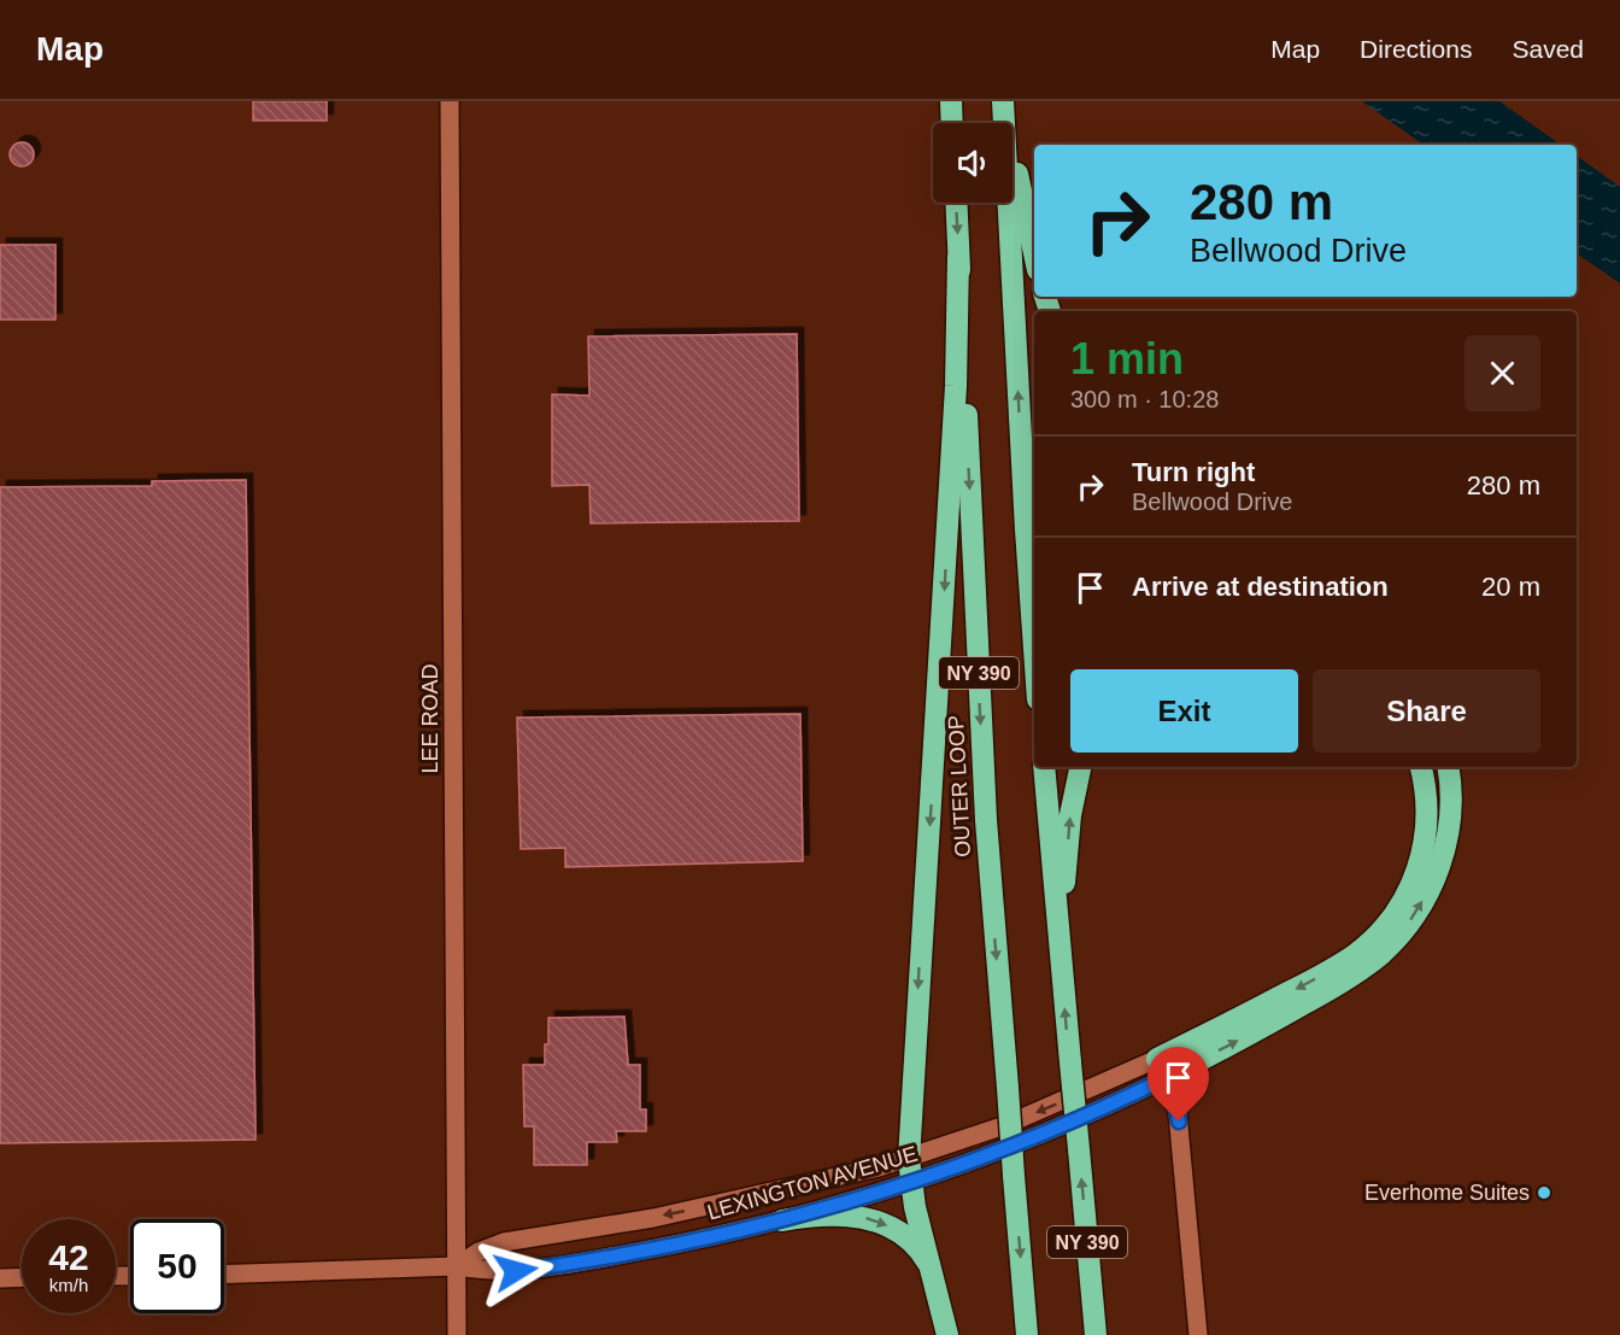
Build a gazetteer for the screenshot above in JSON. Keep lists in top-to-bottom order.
{
  "streets": {
    "highway": ["NY 390", "OUTER LOOP"],
    "main road": ["LEE ROAD", "LEXINGTON AVENUE"]
  },
  "crossings": [
    ["LEE ROAD", "LEXINGTON AVENUE"]
  ],
  "places": ["Everhome Suites"],
  "page": {
    "header": "Map",
    "nav": ["Map", "Directions", "Saved"],
    "turn": ["280 m", "Bellwood Drive"],
    "heading": ["1 min", "300 m · 10:28"],
    "list": [
      {
        "name": "Turn right",
        "note": "Bellwood Drive",
        "value": "280 m"
      },
      {
        "name": "Arrive at destination",
        "value": "20 m"
      }
    ],
    "buttons": ["Exit", "Share"],
    "speed": "42 km/h",
    "limit": "50"
  }
}
